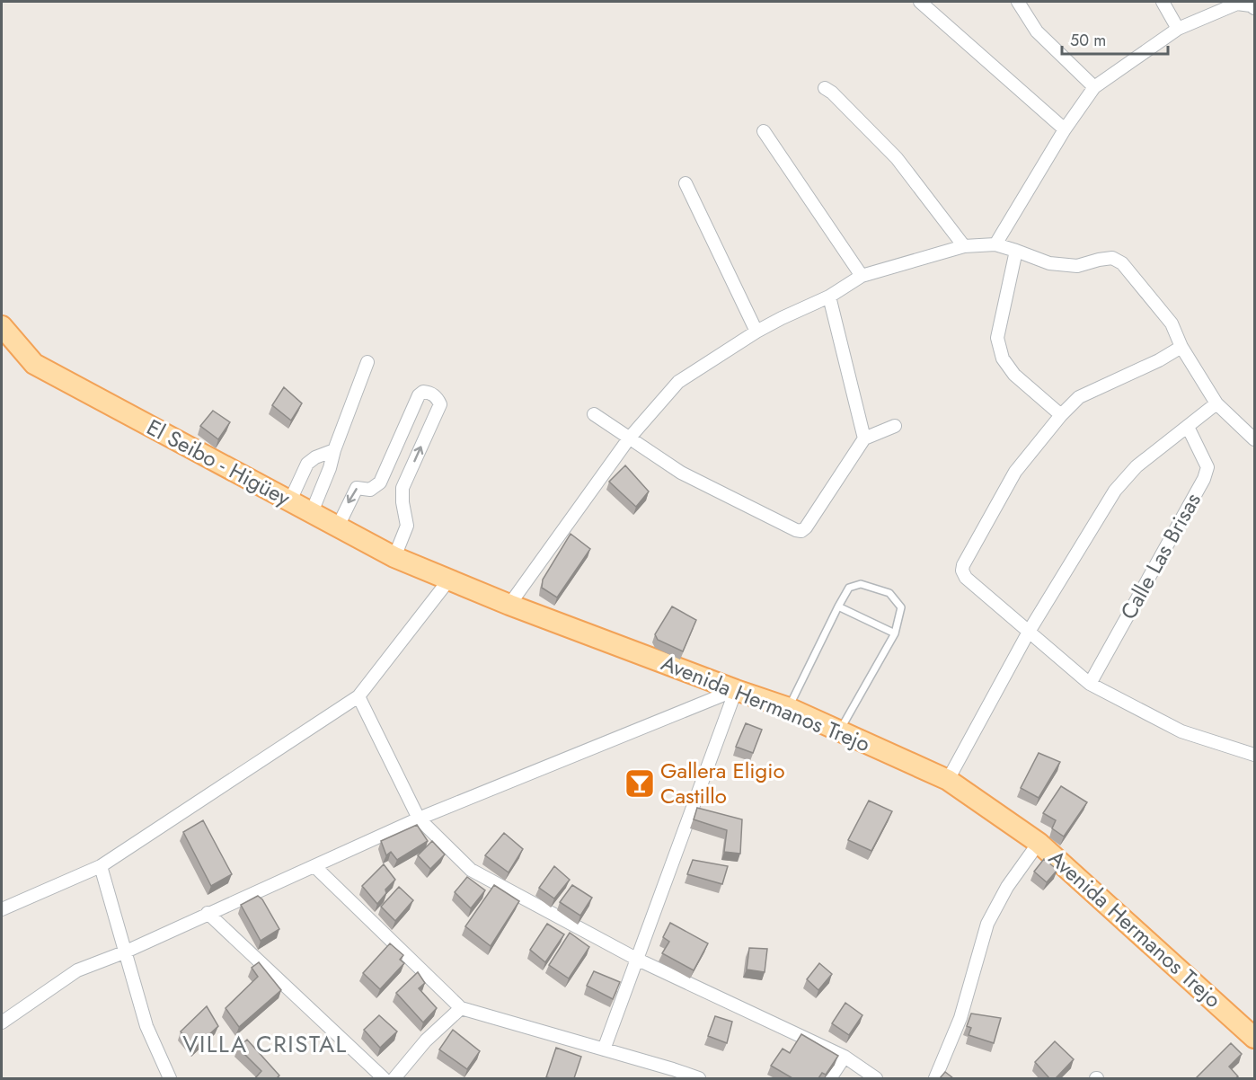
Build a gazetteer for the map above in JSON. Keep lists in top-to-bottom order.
{
  "streets": {
    "main road": ["El Seibo - Higüey", "Avenida Hermanos Trejo"],
    "street": ["Calle Las Brisas"]
  },
  "crossings": [
    ["El Seibo - Higüey", "Avenida Hermanos Trejo"]
  ],
  "districts": ["VILLA CRISTAL"],
  "places": {
    "bar": ["Gallera Eligio Castillo"]
  },
  "scale_bar": "50 m"
}
